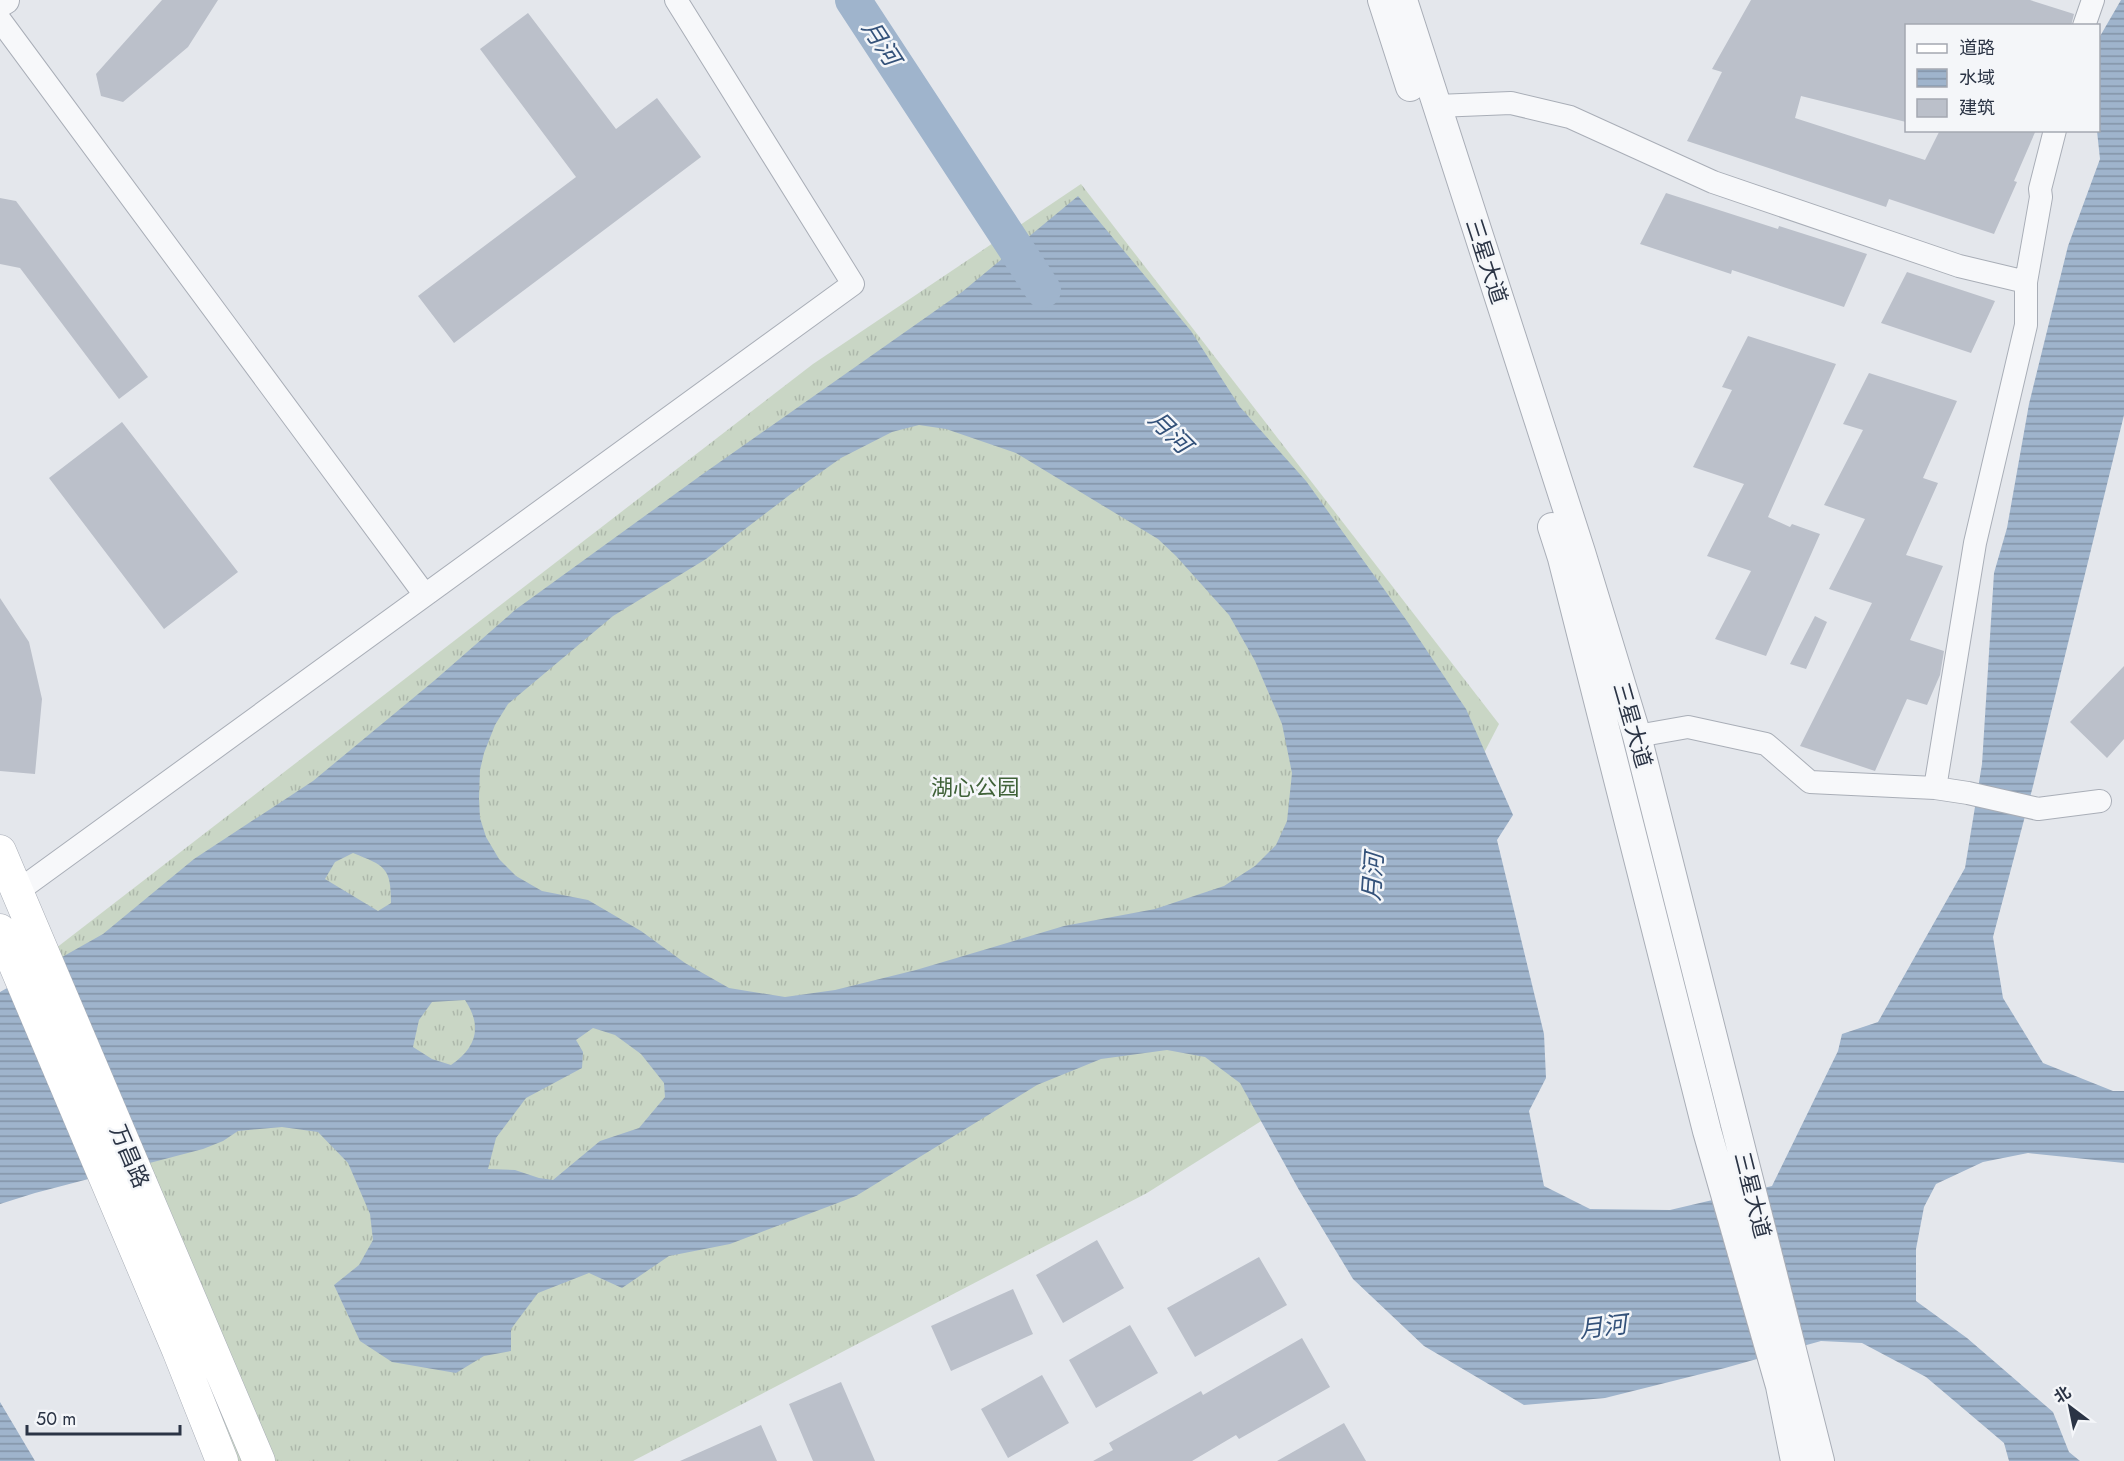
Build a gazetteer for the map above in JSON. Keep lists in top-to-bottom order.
{
  "streets": {
    "main road": ["万昌路"],
    "street": ["三星大道"]
  },
  "water": ["月河"],
  "parks": ["湖心公园"],
  "legend": ["道路", "水域", "建筑"],
  "scale_bar": "50 m",
  "north": "top left"
}
